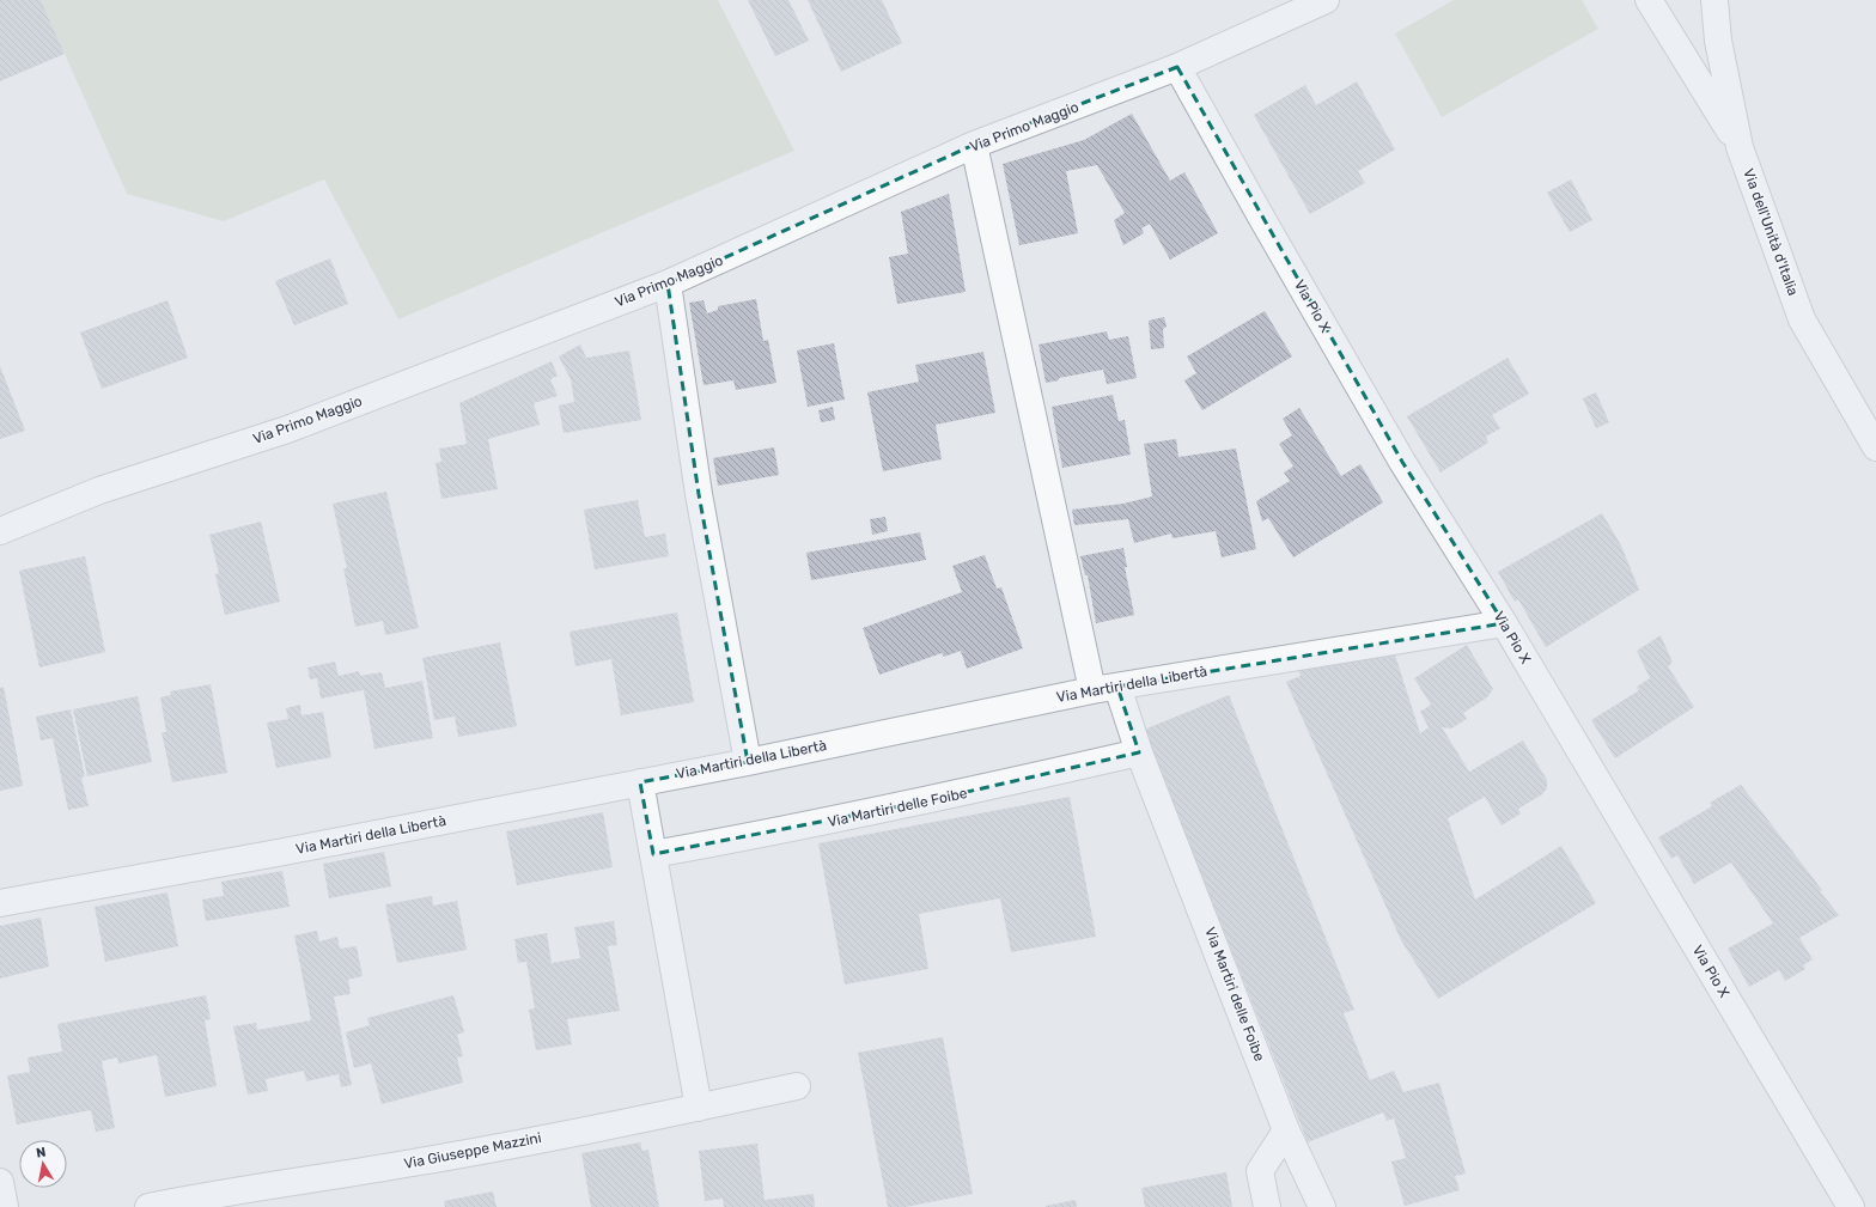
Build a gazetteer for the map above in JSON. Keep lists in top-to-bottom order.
{
  "streets": {
    "street": [
      "Via Primo Maggio",
      "Via dell'Unità d'Italia",
      "Via Pio X",
      "Via Martiri della Libertà",
      "Via Martiri delle Foibe",
      "Via Giuseppe Mazzini"
    ]
  },
  "crossings": [
    ["Via Primo Maggio", "Via Pio X"],
    ["Via Pio X", "Via Martiri della Libertà"],
    ["Via Martiri della Libertà", "Via Martiri delle Foibe"]
  ],
  "north": "top"
}
